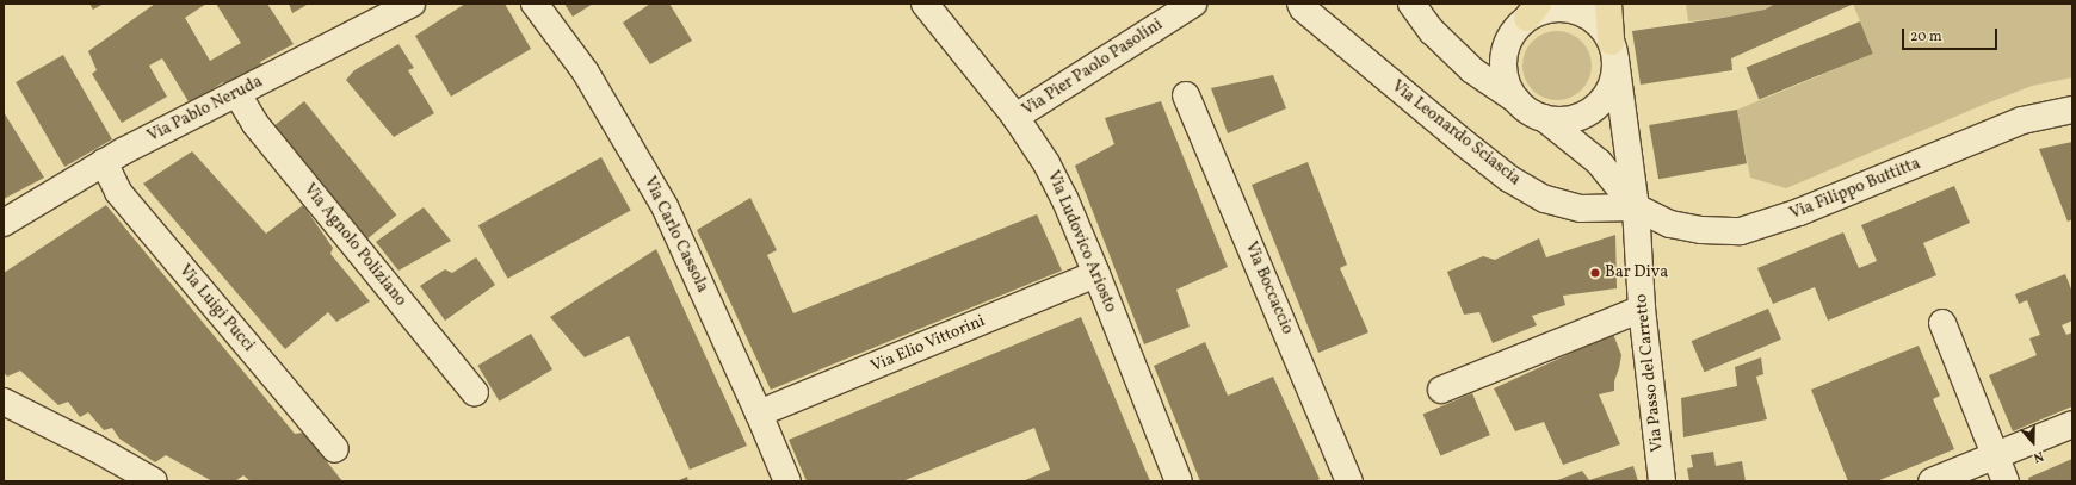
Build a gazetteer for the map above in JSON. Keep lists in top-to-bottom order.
{
  "streets": {
    "street": [
      "Via Pier Paolo Pasolini",
      "Via Pablo Neruda",
      "Via Leonardo Sciascia",
      "Via Filippo Buttitta",
      "Via Carlo Cassola",
      "Via Ludovico Ariosto",
      "Via Agnolo Poliziano",
      "Via Boccaccio",
      "Via Luigi Pucci",
      "Via Elio Vittorini",
      "Via Passo del Carretto"
    ]
  },
  "crossings": [
    ["Via Pier Paolo Pasolini", "Via Ludovico Ariosto"],
    ["Via Pablo Neruda", "Via Agnolo Poliziano"],
    ["Via Pablo Neruda", "Via Luigi Pucci"],
    ["Via Leonardo Sciascia", "Via Filippo Buttitta"],
    ["Via Leonardo Sciascia", "Via Passo del Carretto"],
    ["Via Filippo Buttitta", "Via Passo del Carretto"],
    ["Via Carlo Cassola", "Via Elio Vittorini"],
    ["Via Ludovico Ariosto", "Via Elio Vittorini"]
  ],
  "places": ["Bar Diva"],
  "scale_bar": "20 m",
  "north": "bottom"
}
